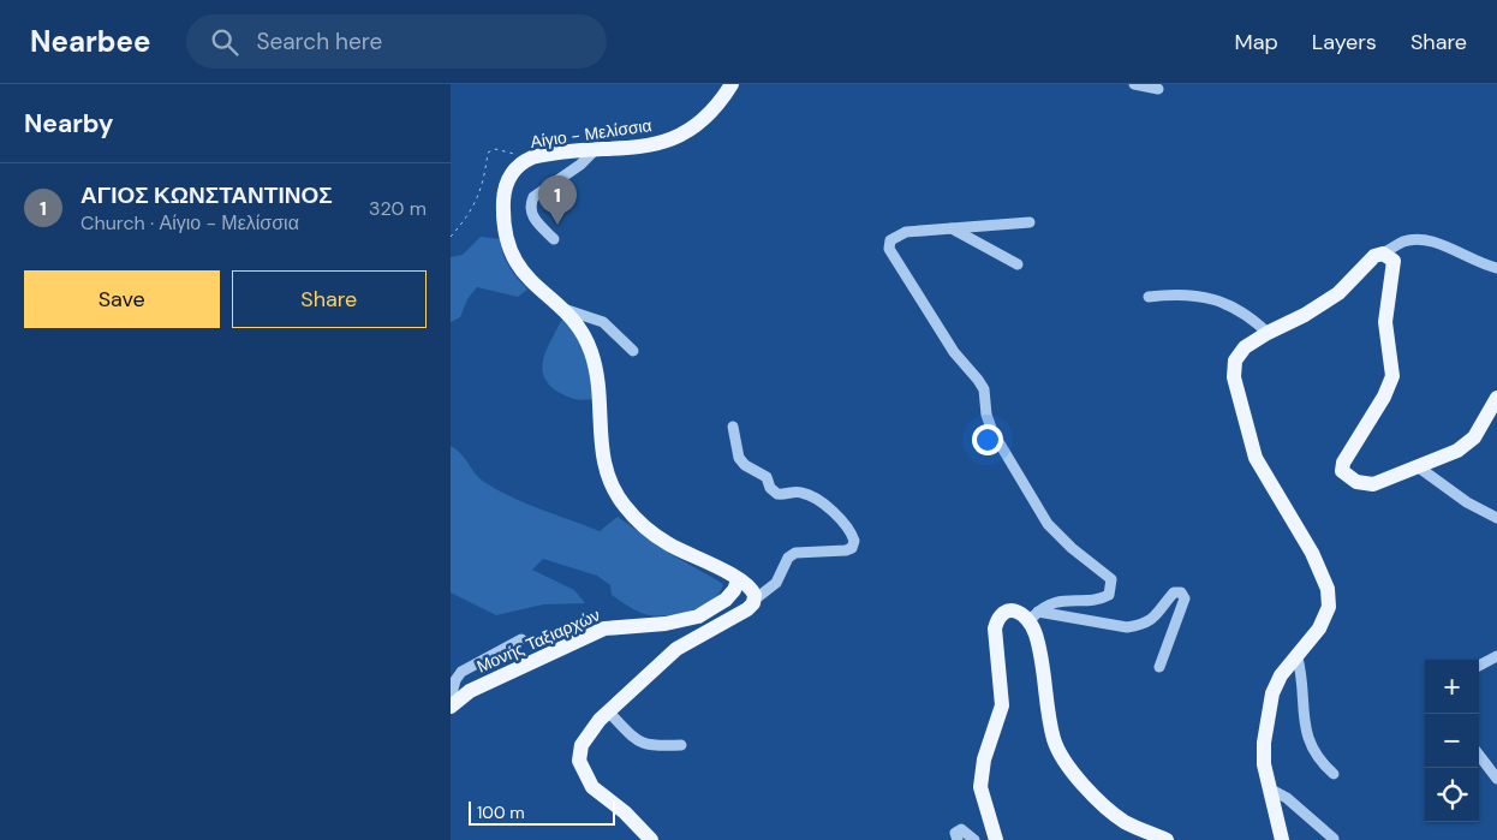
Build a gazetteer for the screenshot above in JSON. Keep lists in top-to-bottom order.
{
  "streets": {
    "main road": ["Αίγιο - Μελίσσια", "Μονής Ταξιαρχών"]
  },
  "crossings": [
    ["Αίγιο - Μελίσσια", "Μονής Ταξιαρχών"]
  ],
  "scale_bar": "100 m",
  "page": {
    "header": "Nearbee",
    "search": "Search here",
    "nav": ["Map", "Layers", "Share"],
    "heading": "Nearby",
    "list": [
      {
        "mark": "1",
        "name": "ΑΓΙΟΣ ΚΩΝΣΤΑΝΤΙΝΟΣ",
        "note": "Church · Αίγιο - Μελίσσια",
        "value": "320 m"
      }
    ],
    "pins": "1",
    "buttons": ["Save", "Share"],
    "map_buttons": ["+", "−"],
    "scale": "100 m"
  }
}
